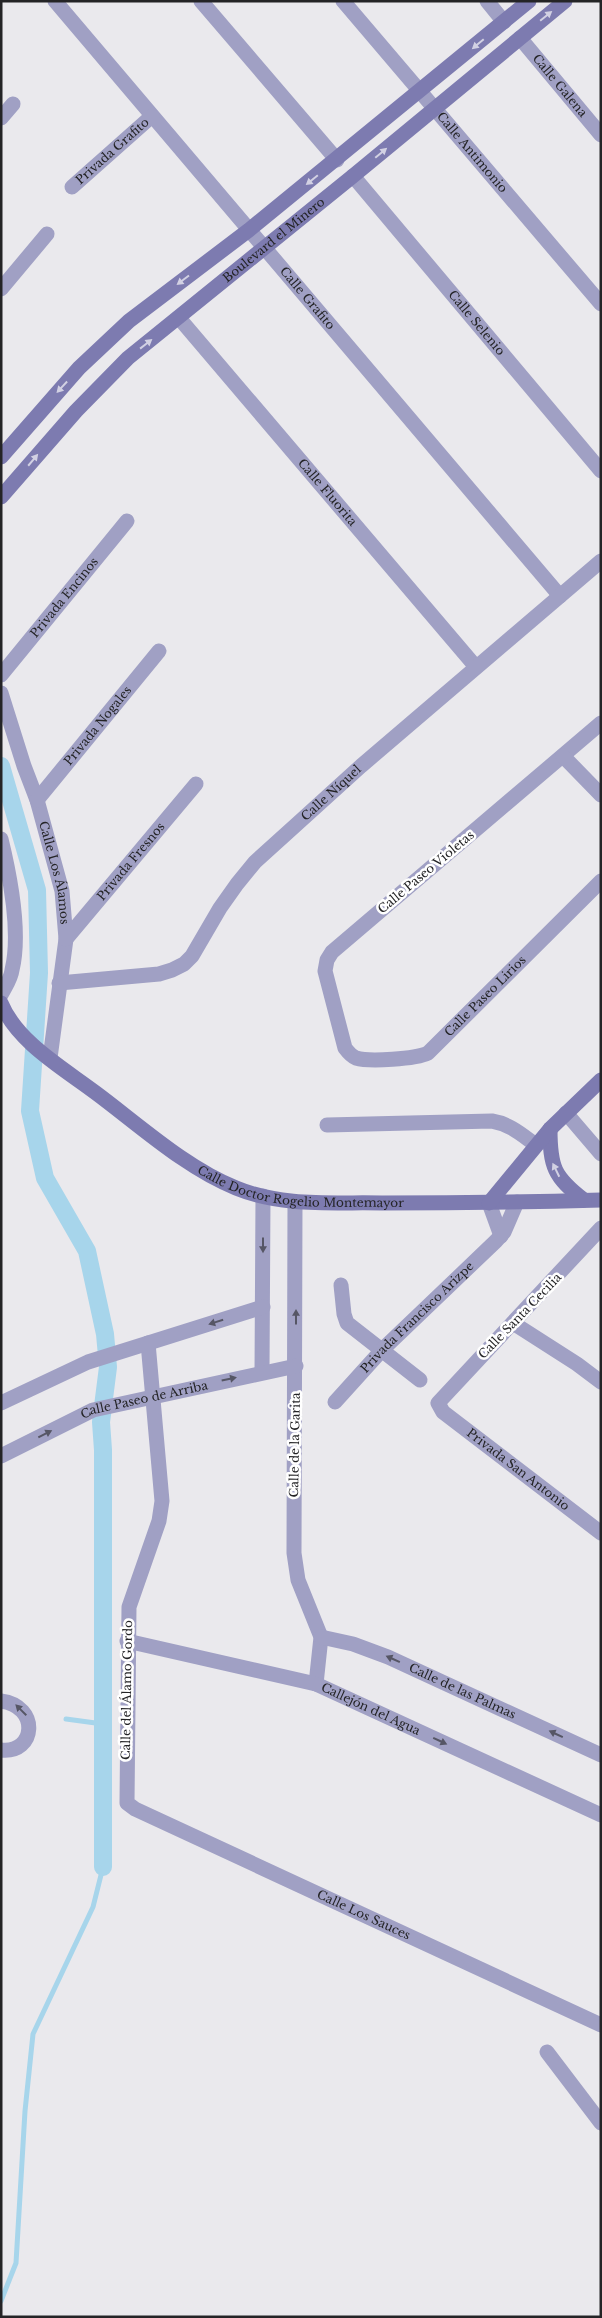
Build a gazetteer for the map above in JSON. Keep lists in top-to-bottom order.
{
  "streets": {
    "street": [
      "Calle Galena",
      "Privada Grafito",
      "Calle Antimonio",
      "Boulevard el Minero",
      "Calle Grafito",
      "Calle Selenio",
      "Calle Fluorita",
      "Privada Encinos",
      "Privada Nogales",
      "Calle Níquel",
      "Privada Fresnos",
      "Calle Paseo Violetas",
      "Calle Los Álamos",
      "Calle Paseo Lirios",
      "Calle Doctor Rogelio Montemayor",
      "Calle Santa Cecilia",
      "Privada Francisco Arizpe",
      "Calle Paseo de Arriba",
      "Calle de la Garita",
      "Privada San Antonio",
      "Calle del Álamo Gordo",
      "Calle de las Palmas",
      "Callejón del Agua",
      "Calle Los Sauces"
    ]
  },
  "crossings": [
    ["Calle Galena", "Boulevard el Minero"],
    ["Privada Grafito", "Calle Grafito"],
    ["Calle Antimonio", "Boulevard el Minero"],
    ["Boulevard el Minero", "Calle Grafito"],
    ["Boulevard el Minero", "Calle Selenio"],
    ["Boulevard el Minero", "Calle Fluorita"],
    ["Calle Grafito", "Calle Níquel"],
    ["Calle Fluorita", "Calle Níquel"],
    ["Privada Nogales", "Calle Los Álamos"],
    ["Calle Níquel", "Calle Los Álamos"],
    ["Privada Fresnos", "Calle Los Álamos"],
    ["Calle Paseo Violetas", "Calle Paseo Lirios"],
    ["Calle Los Álamos", "Calle Doctor Rogelio Montemayor"],
    ["Calle Doctor Rogelio Montemayor", "Privada Francisco Arizpe"],
    ["Calle Doctor Rogelio Montemayor", "Calle de la Garita"],
    ["Calle Santa Cecilia", "Privada San Antonio"],
    ["Calle Paseo de Arriba", "Calle de la Garita"],
    ["Calle Paseo de Arriba", "Calle del Álamo Gordo"],
    ["Calle de la Garita", "Calle de las Palmas"],
    ["Calle de la Garita", "Callejón del Agua"],
    ["Calle del Álamo Gordo", "Callejón del Agua"],
    ["Calle del Álamo Gordo", "Calle Los Sauces"]
  ],
  "one_way": ["Calle de las Palmas", "Callejón del Agua"]
}
